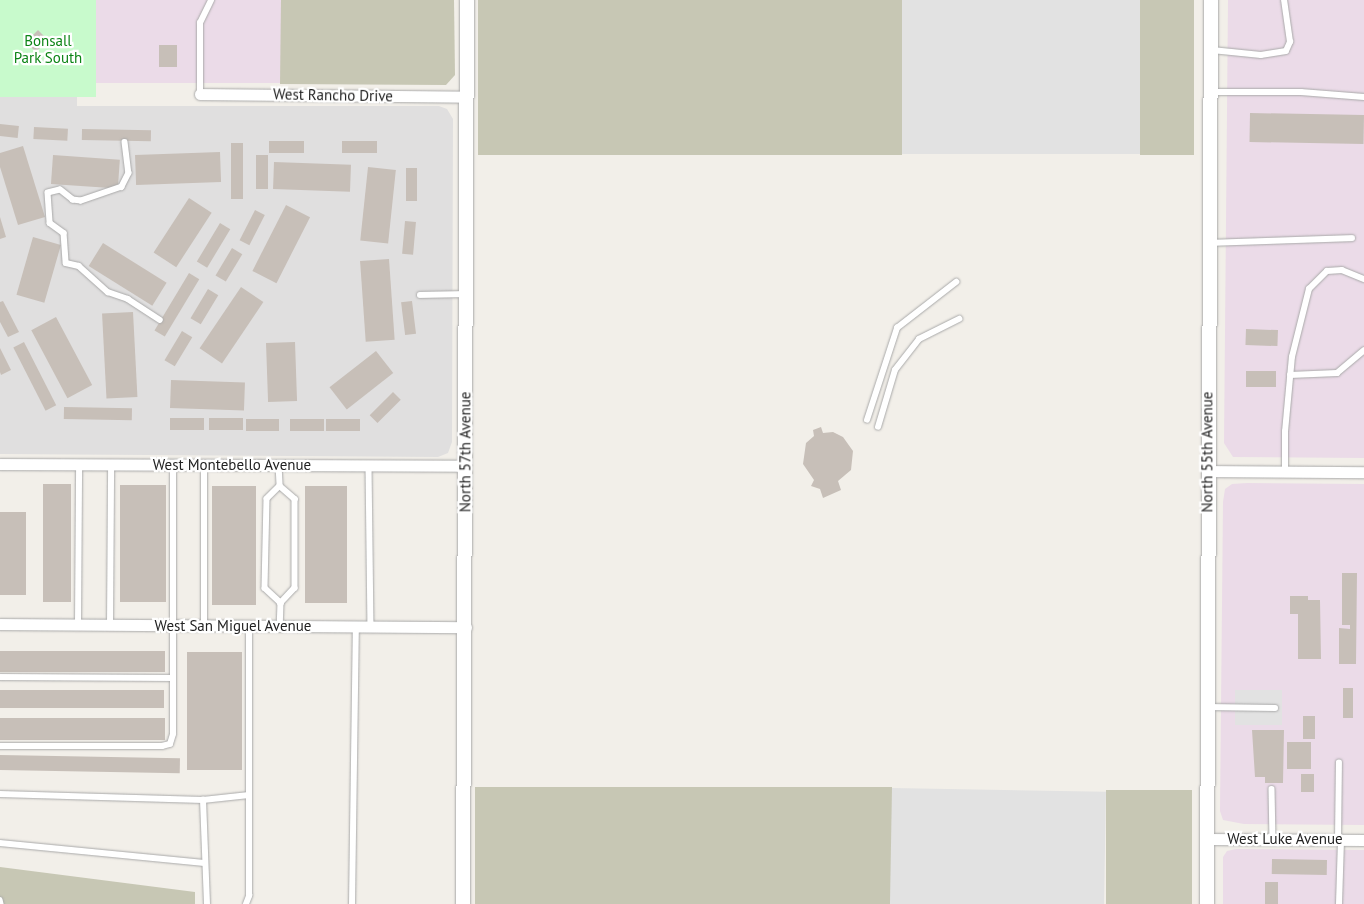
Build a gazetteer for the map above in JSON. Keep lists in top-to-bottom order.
{
  "streets": {
    "street": [
      "West Rancho Drive",
      "North 57th Avenue",
      "North 55th Avenue",
      "West Montebello Avenue",
      "West San Miguel Avenue",
      "West Luke Avenue"
    ]
  },
  "crossings": [
    ["West Rancho Drive", "North 57th Avenue"],
    ["North 57th Avenue", "West Montebello Avenue"],
    ["North 57th Avenue", "West San Miguel Avenue"],
    ["North 55th Avenue", "West Luke Avenue"]
  ],
  "parks": ["Bonsall Park South"]
}
